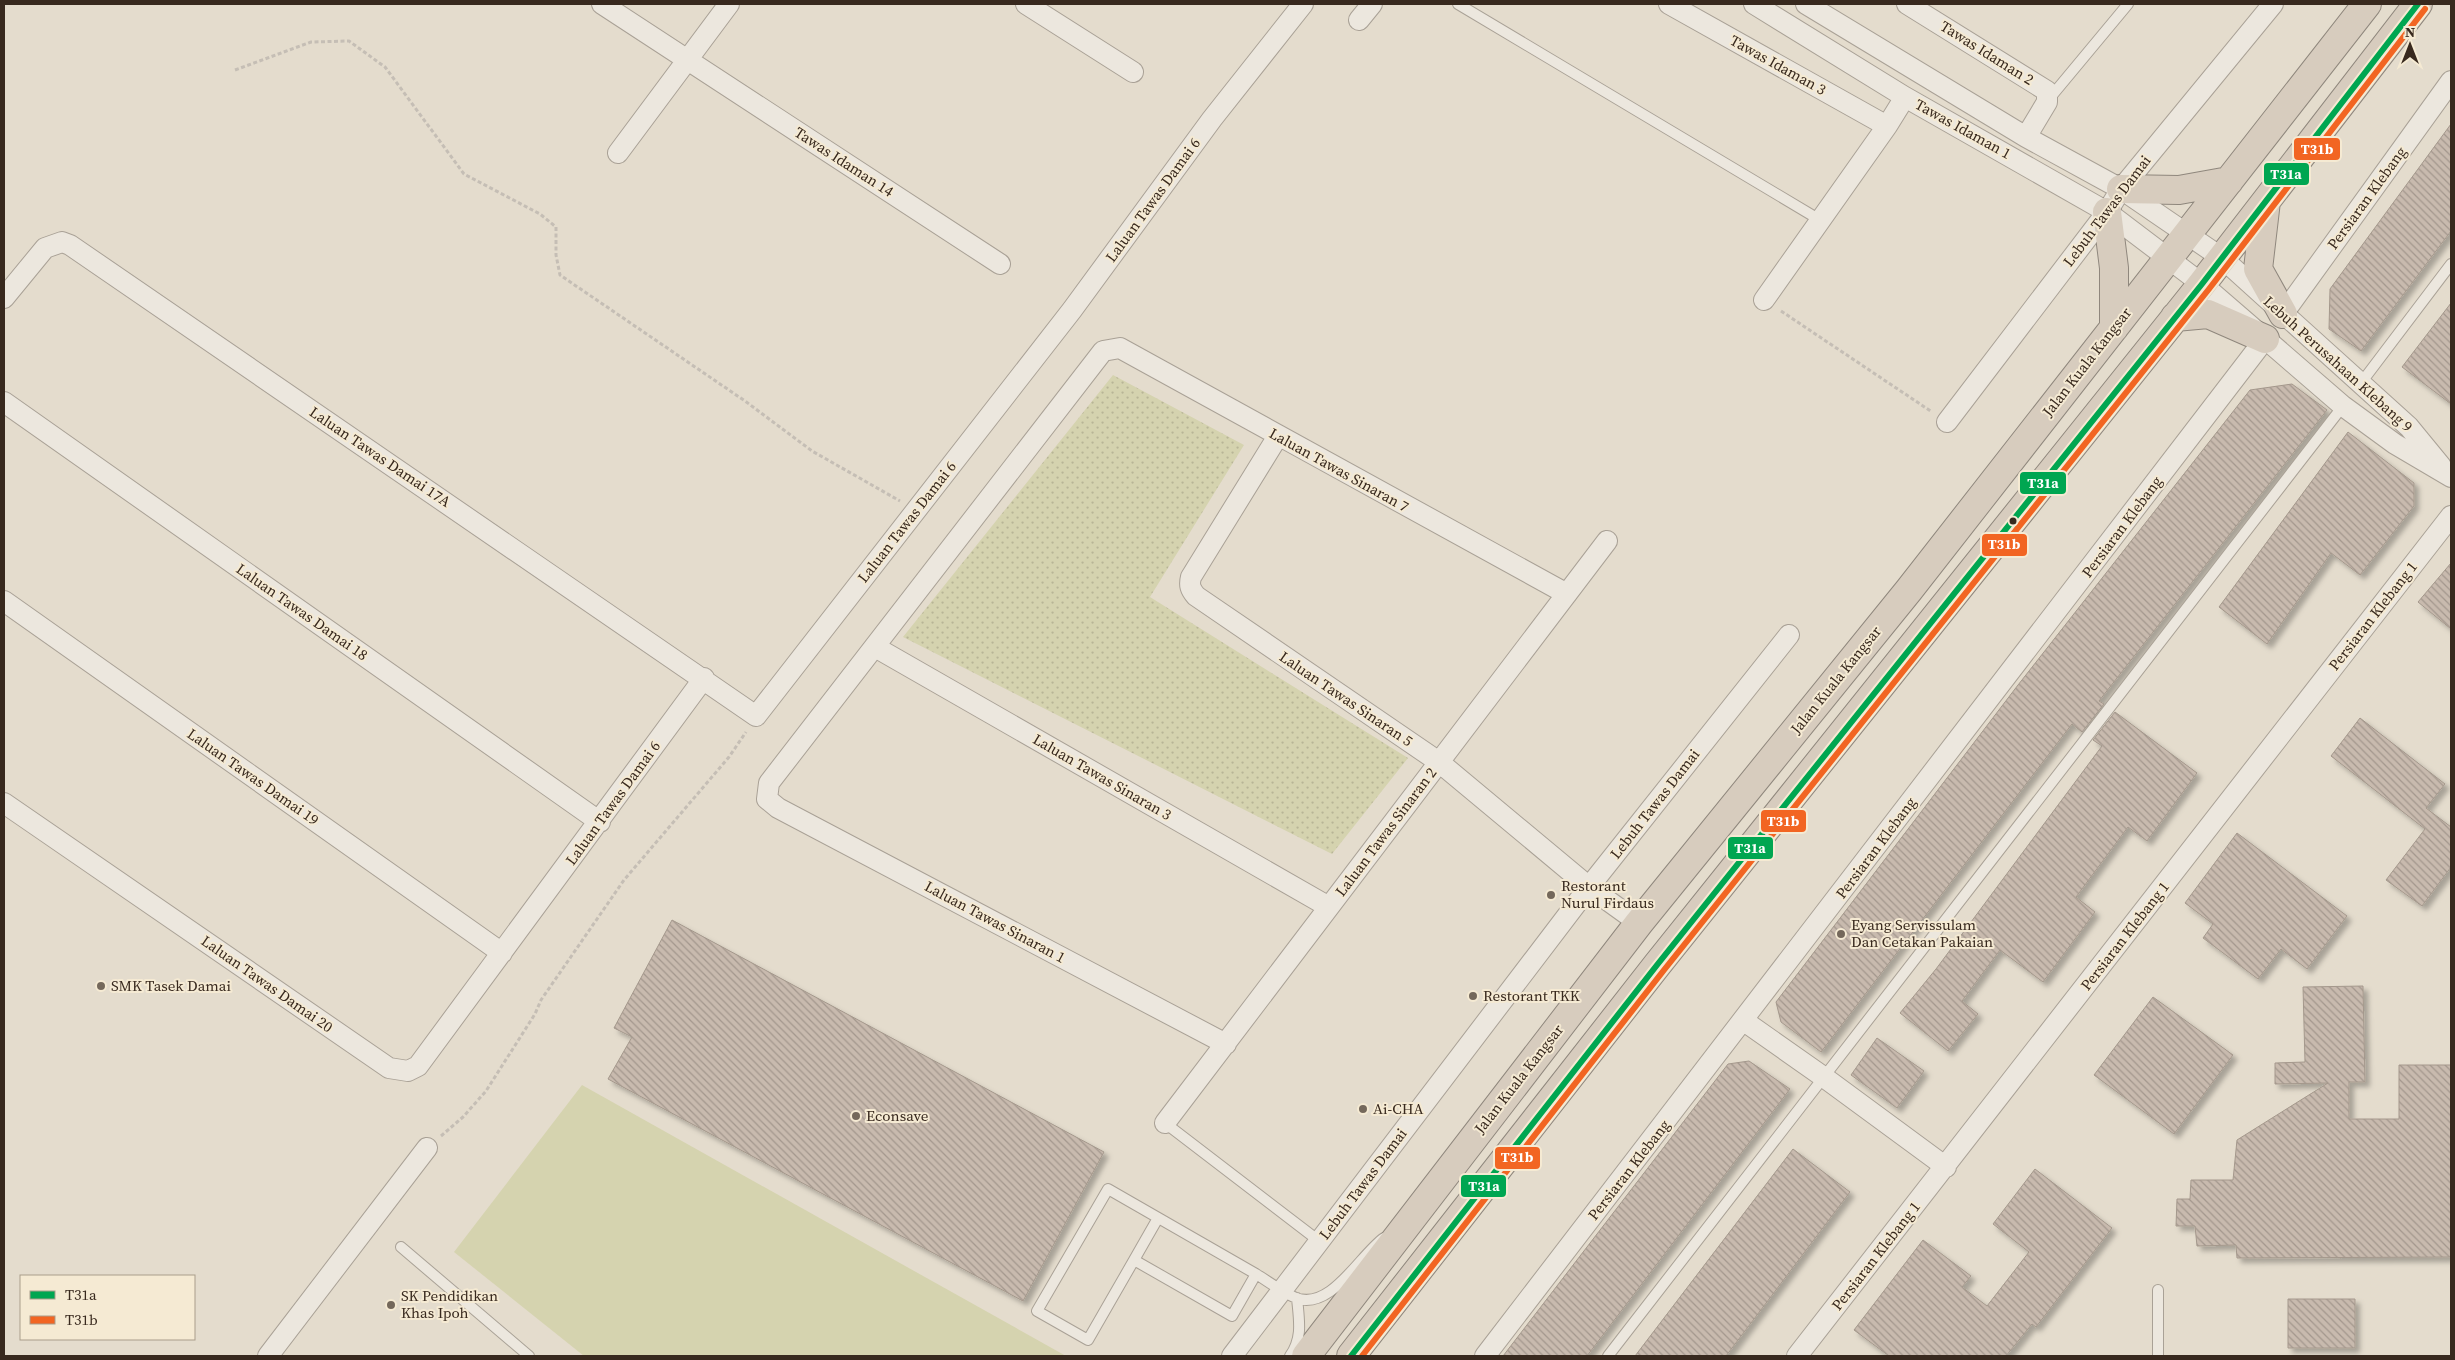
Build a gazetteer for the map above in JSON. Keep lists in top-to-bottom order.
{
  "streets": {
    "highway": ["Jalan Kuala Kangsar"],
    "street": [
      "Tawas Idaman 2",
      "Tawas Idaman 3",
      "Tawas Idaman 1",
      "Tawas Idaman 14",
      "Persiaran Klebang",
      "Laluan Tawas Damai 6",
      "Lebuh Tawas Damai",
      "Lebuh Perusahaan Klebang 9",
      "Laluan Tawas Damai 17A",
      "Laluan Tawas Sinaran 7",
      "Laluan Tawas Damai 18",
      "Persiaran Klebang 1",
      "Laluan Tawas Sinaran 5",
      "Laluan Tawas Damai 19",
      "Laluan Tawas Sinaran 3",
      "Laluan Tawas Sinaran 2",
      "Laluan Tawas Sinaran 1",
      "Laluan Tawas Damai 20"
    ]
  },
  "crossings": [
    ["Tawas Idaman 1", "Lebuh Tawas Damai"],
    ["Tawas Idaman 1", "Jalan Kuala Kangsar"],
    ["Tawas Idaman 1", "Lebuh Perusahaan Klebang 9"],
    ["Persiaran Klebang", "Lebuh Perusahaan Klebang 9"],
    ["Laluan Tawas Damai 6", "Laluan Tawas Damai 17A"],
    ["Laluan Tawas Damai 6", "Laluan Tawas Damai 18"],
    ["Laluan Tawas Damai 6", "Laluan Tawas Damai 19"],
    ["Laluan Tawas Damai 6", "Laluan Tawas Damai 20"],
    ["Lebuh Tawas Damai", "Laluan Tawas Sinaran 5"],
    ["Jalan Kuala Kangsar", "Lebuh Perusahaan Klebang 9"],
    ["Jalan Kuala Kangsar", "Laluan Tawas Sinaran 5"],
    ["Laluan Tawas Sinaran 7", "Laluan Tawas Sinaran 5"],
    ["Laluan Tawas Sinaran 7", "Laluan Tawas Sinaran 3"],
    ["Laluan Tawas Sinaran 7", "Laluan Tawas Sinaran 2"],
    ["Laluan Tawas Sinaran 7", "Laluan Tawas Sinaran 1"],
    ["Laluan Tawas Sinaran 5", "Laluan Tawas Sinaran 2"],
    ["Laluan Tawas Damai 19", "Laluan Tawas Damai 20"],
    ["Laluan Tawas Sinaran 3", "Laluan Tawas Sinaran 2"],
    ["Laluan Tawas Sinaran 3", "Laluan Tawas Sinaran 1"],
    ["Laluan Tawas Sinaran 2", "Laluan Tawas Sinaran 1"]
  ],
  "places": [
    "Restorant Nurul Firdaus",
    "Eyang Servissulam Dan Cetakan Pakaian",
    "SMK Tasek Damai",
    "Restorant TKK",
    "Ai-CHA",
    "Econsave",
    "SK Pendidikan Khas Ipoh"
  ],
  "lines": ["transit line T31a", "transit line T31b"],
  "legend": ["T31a", "T31b"],
  "north": "top"
}
